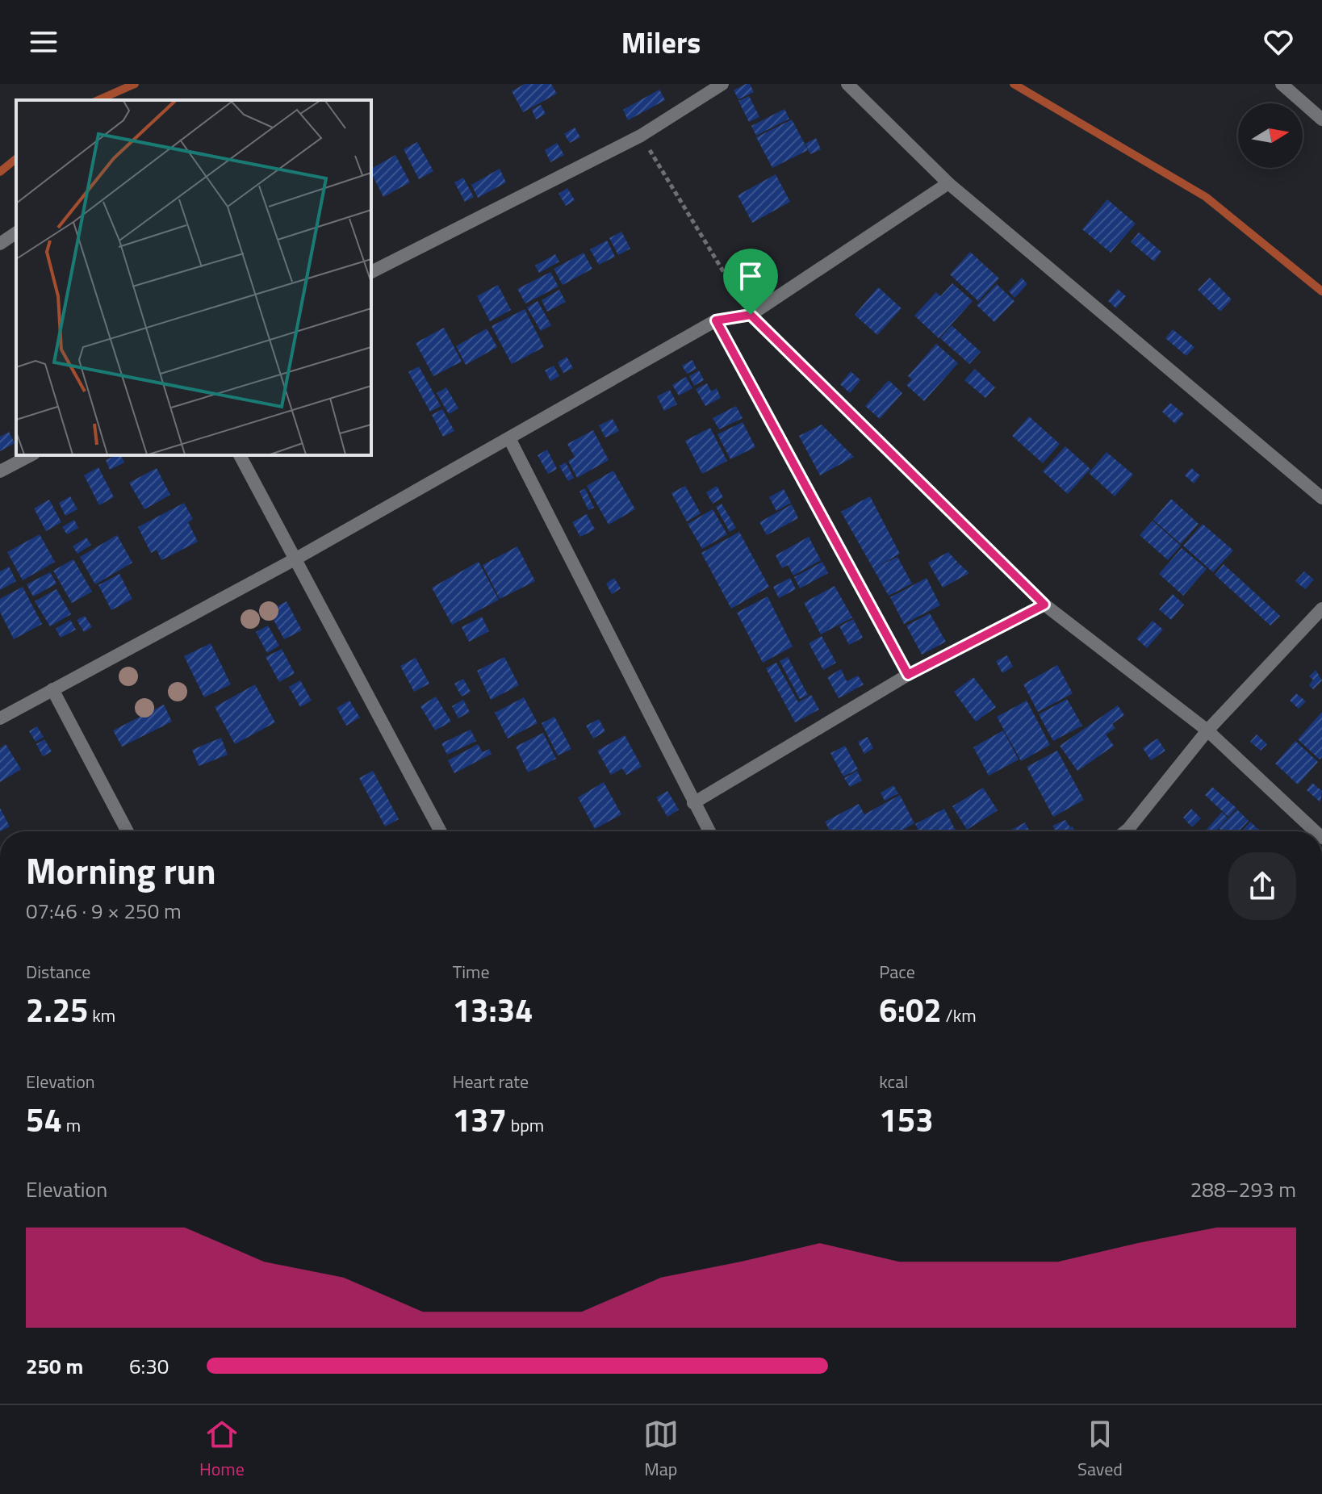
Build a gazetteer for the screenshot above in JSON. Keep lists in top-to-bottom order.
{
  "north": "right",
  "page": {
    "header": "Milers",
    "heading": ["Morning run", "07:46 · 9 × 250 m"],
    "stats": [
      ["Distance", "2.25 km"],
      ["Time", "13:34"],
      ["Pace", "6:02 /km"],
      ["Elevation", "54 m"],
      ["Heart rate", "137 bpm"],
      ["kcal", "153"]
    ],
    "chart": ["Elevation", "288–293 m"],
    "list": [
      {
        "name": "250 m",
        "note": "6:30"
      }
    ],
    "tabs": ["Home", "Map", "Saved"]
  }
}
